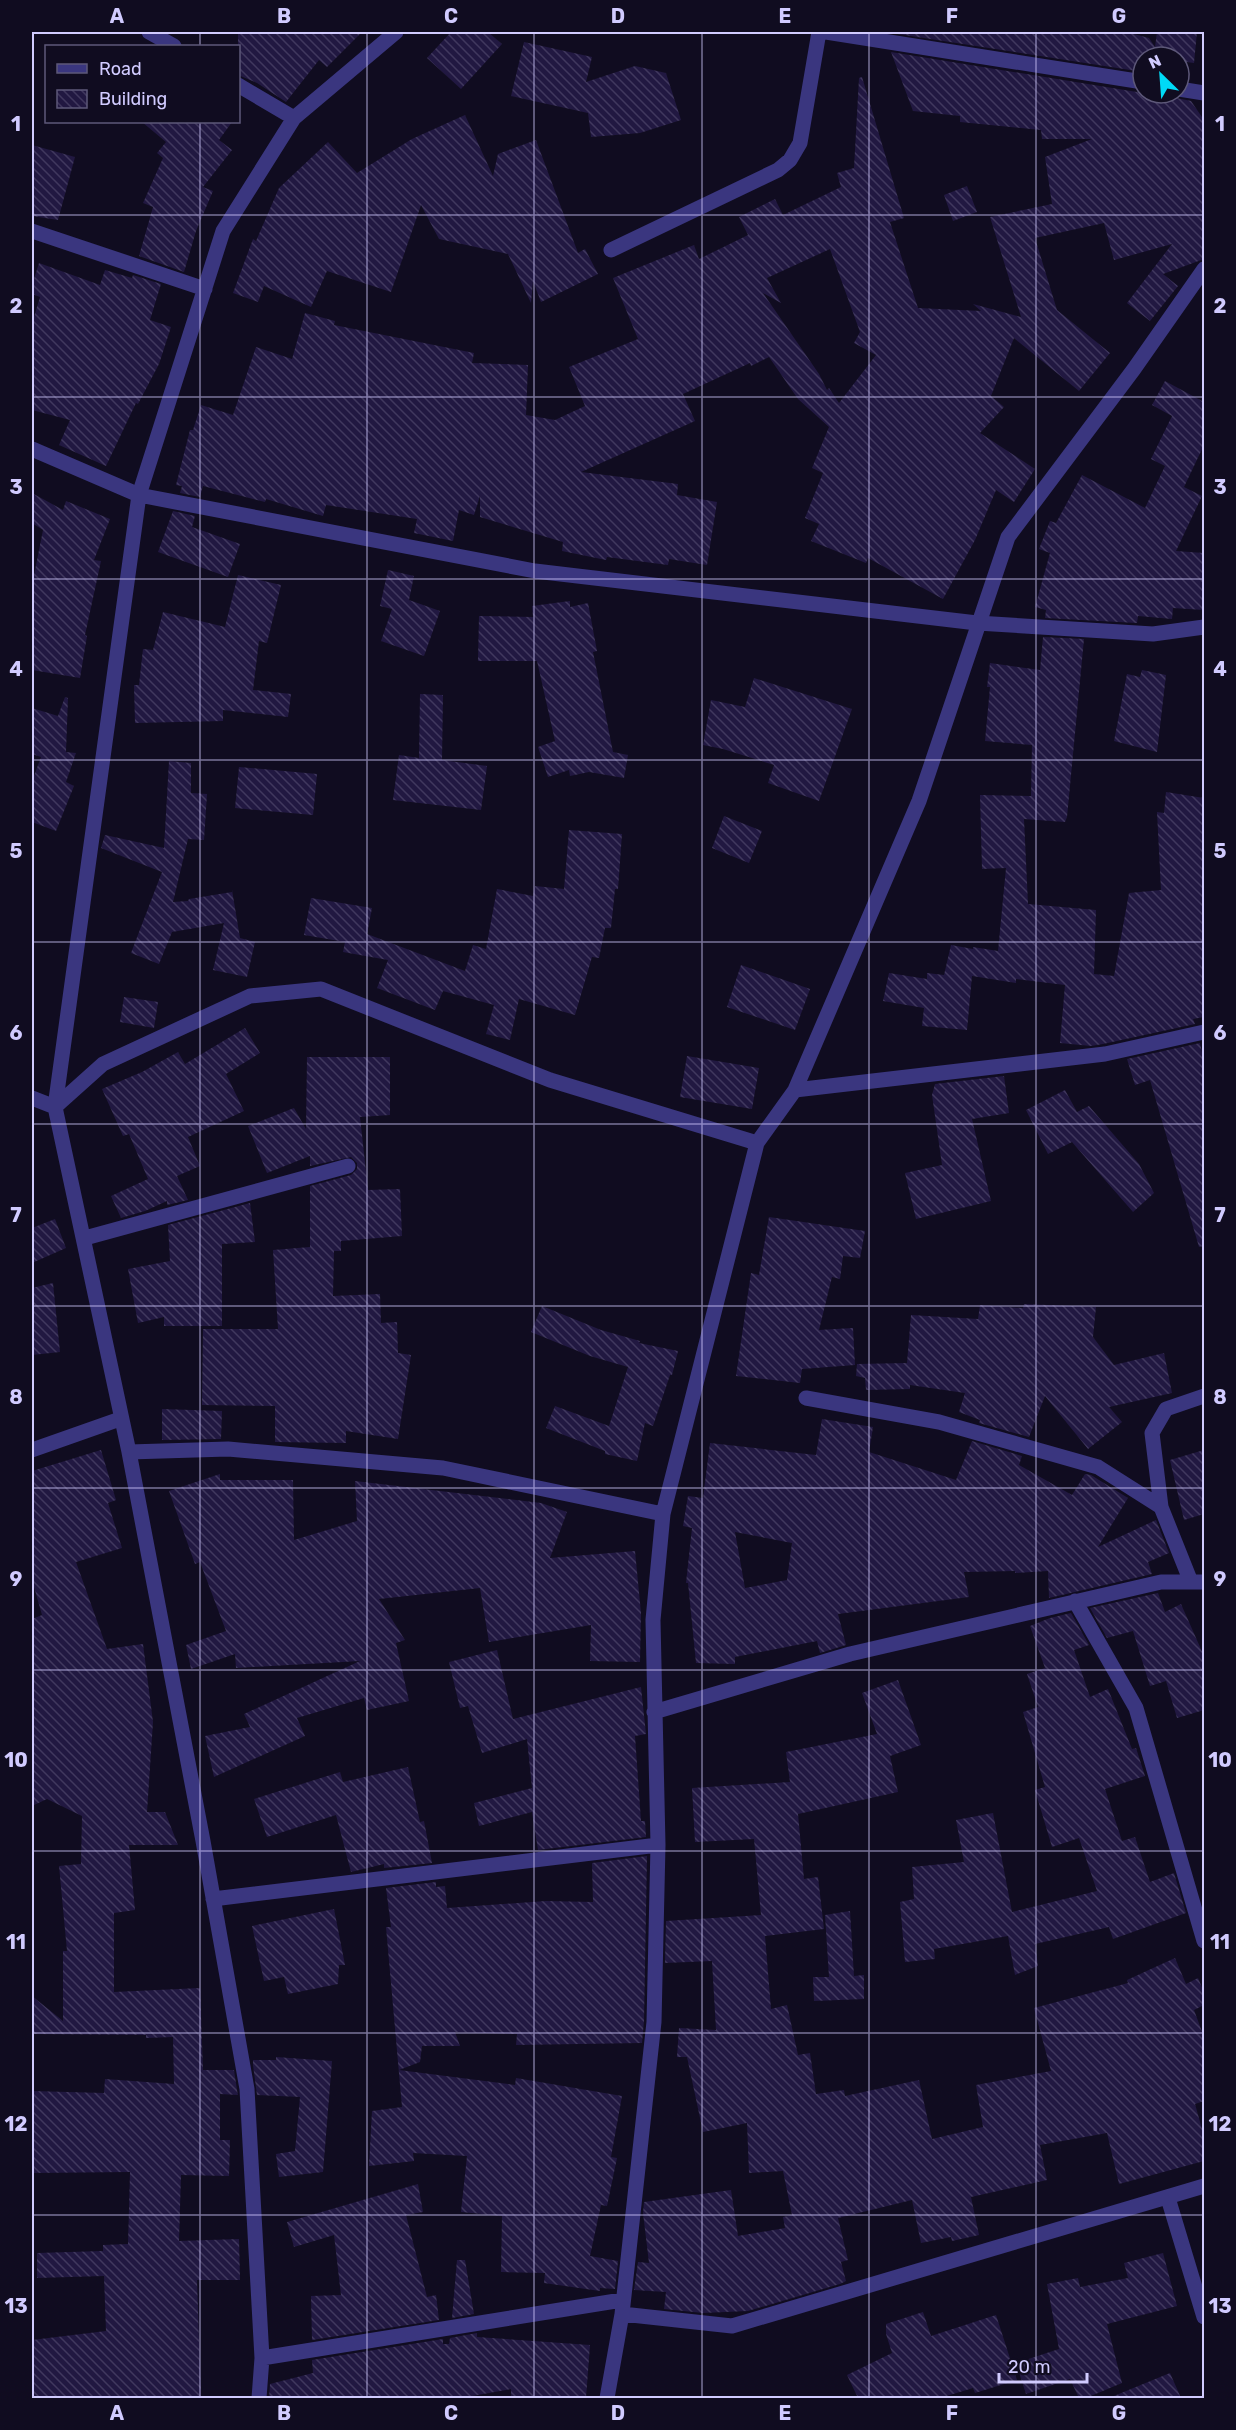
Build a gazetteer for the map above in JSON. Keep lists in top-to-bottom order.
{
  "legend": ["Road", "Building"],
  "scale_bar": "20 m",
  "north": "top left",
  "grid": {
    "columns": [
      "A",
      "B",
      "C",
      "D",
      "E",
      "F",
      "G"
    ],
    "rows": [
      "1",
      "2",
      "3",
      "4",
      "5",
      "6",
      "7",
      "8",
      "9",
      "10",
      "11",
      "12",
      "13"
    ]
  }
}
